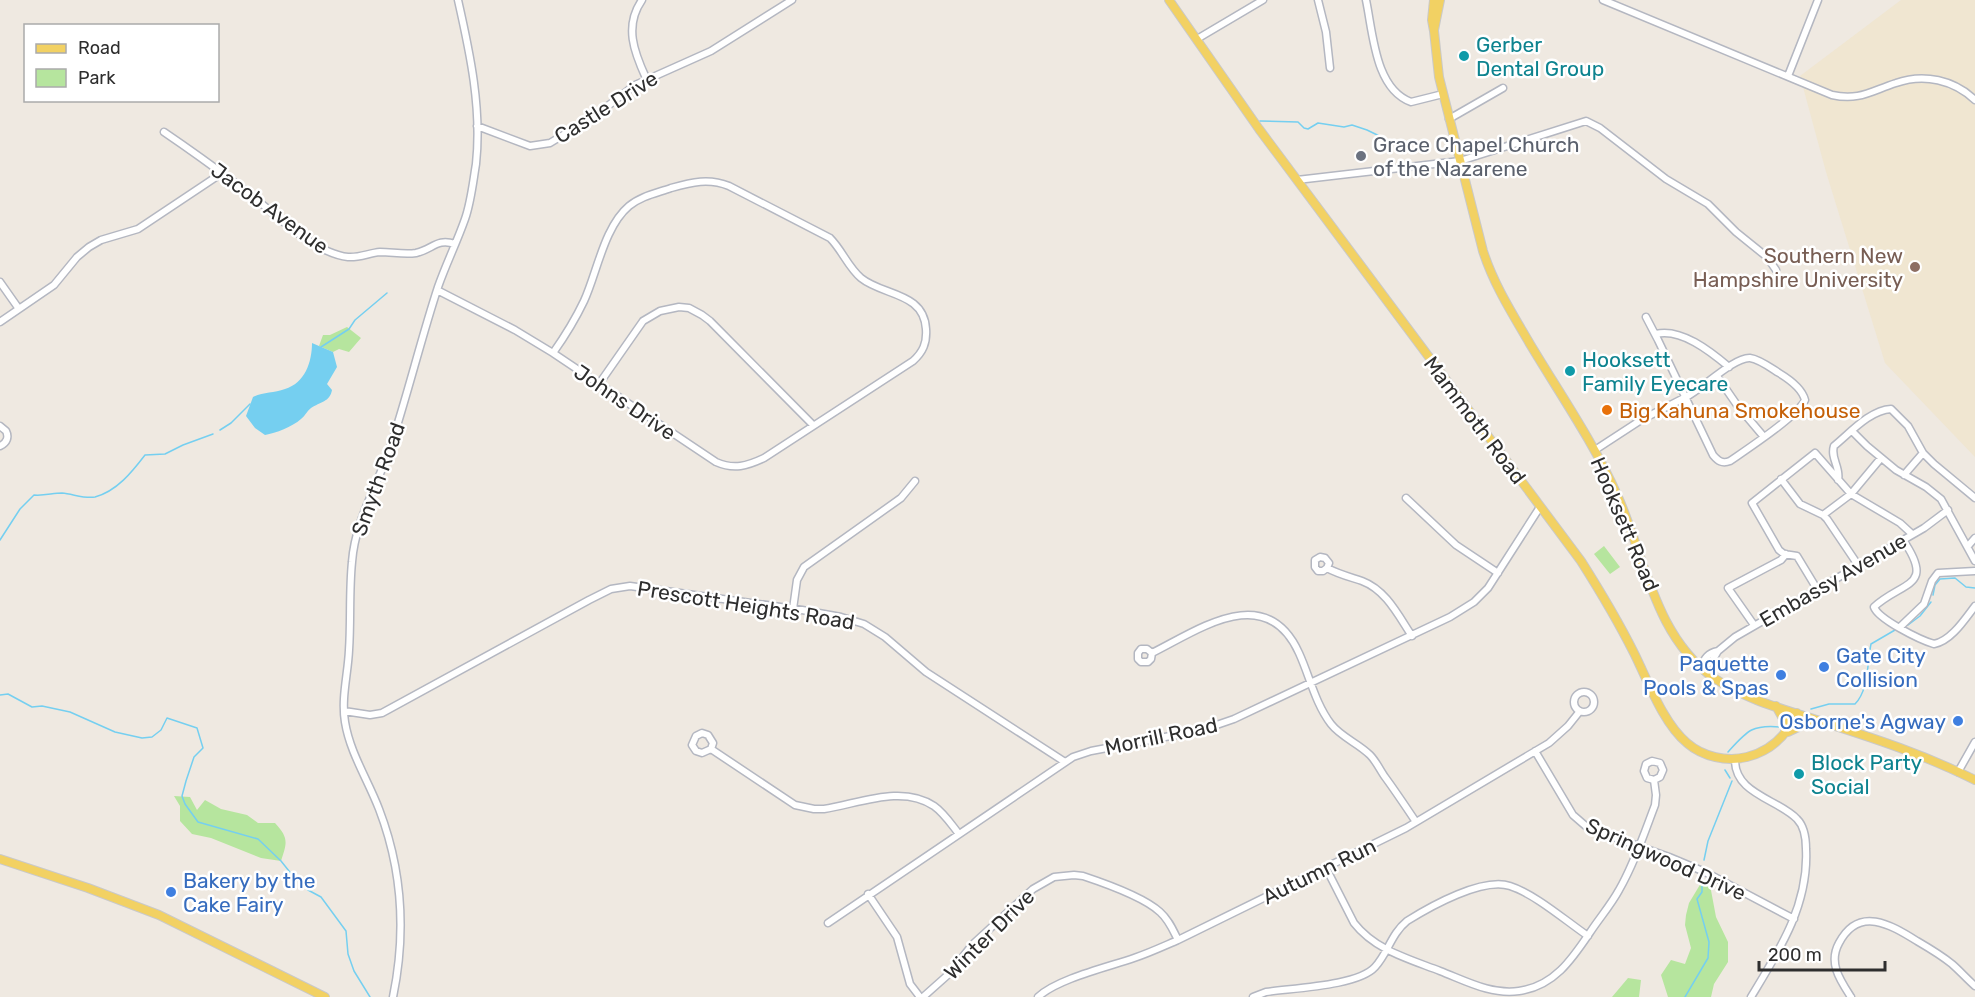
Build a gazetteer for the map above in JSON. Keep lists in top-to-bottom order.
{
  "streets": {
    "main road": ["Mammoth Road", "Hooksett Road"],
    "street": [
      "Castle Drive",
      "Jacob Avenue",
      "Johns Drive",
      "Smyth Road",
      "Embassy Avenue",
      "Prescott Heights Road",
      "Morrill Road",
      "Springwood Drive",
      "Autumn Run",
      "Winter Drive"
    ]
  },
  "crossings": [
    ["Castle Drive", "Smyth Road"],
    ["Jacob Avenue", "Smyth Road"],
    ["Johns Drive", "Smyth Road"],
    ["Mammoth Road", "Hooksett Road"],
    ["Mammoth Road", "Morrill Road"],
    ["Smyth Road", "Prescott Heights Road"],
    ["Hooksett Road", "Embassy Avenue"],
    ["Prescott Heights Road", "Morrill Road"],
    ["Springwood Drive", "Autumn Run"],
    ["Autumn Run", "Winter Drive"]
  ],
  "places": [
    "Gerber Dental Group",
    "Grace Chapel Church of the Nazarene",
    "Southern New Hampshire University",
    "Hooksett Family Eyecare",
    "Big Kahuna Smokehouse",
    "Gate City Collision",
    "Paquette Pools & Spas",
    "Osborne's Agway",
    "Block Party Social",
    "Bakery by the Cake Fairy"
  ],
  "legend": ["Road", "Park"],
  "scale_bar": "200 m"
}
